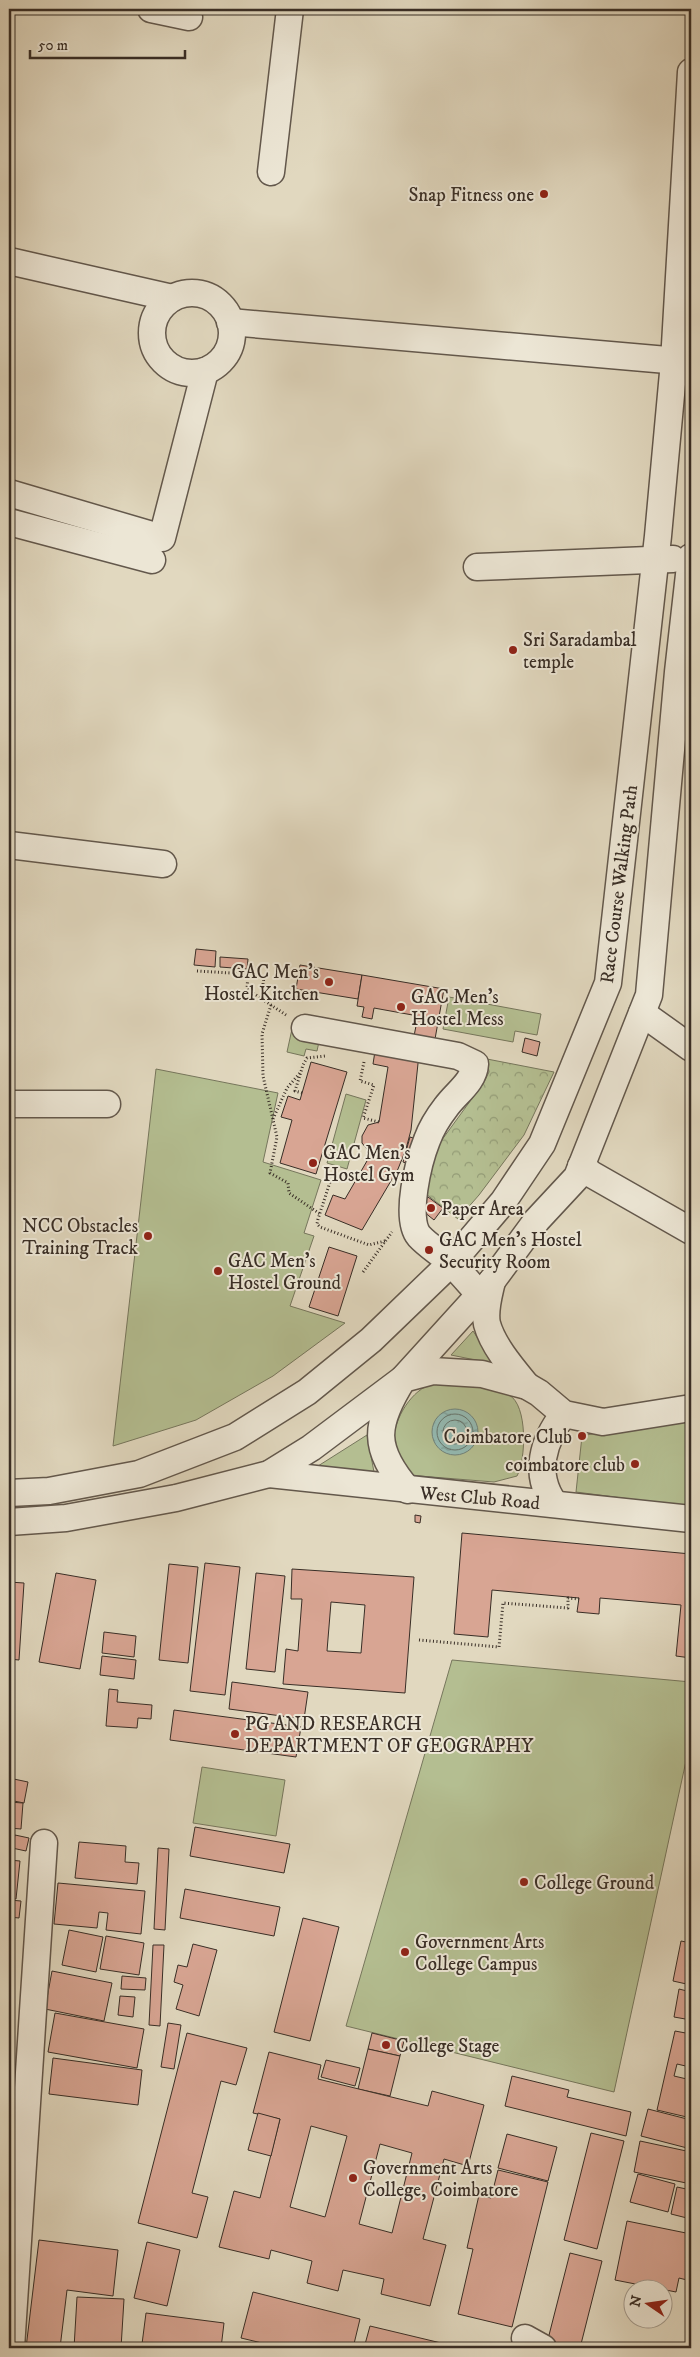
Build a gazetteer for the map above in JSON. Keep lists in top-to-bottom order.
{
  "streets": {
    "street": ["Race Course Walking Path", "West Club Road"]
  },
  "places": [
    "Snap Fitness one",
    "Sri Saradambal temple",
    "GAC Men's Hostel Kitchen",
    "GAC Men's Hostel Mess",
    "GAC Men's Hostel Gym",
    "Paper Area",
    "NCC Obstacles Training Track",
    "GAC Men's Hostel Security Room",
    "GAC Men's Hostel Ground",
    "Coimbatore Club",
    "coimbatore club",
    "PG AND RESEARCH DEPARTMENT OF GEOGRAPHY",
    "College Ground",
    "Government Arts College Campus",
    "College Stage",
    "Government Arts College, Coimbatore"
  ],
  "scale_bar": "50 m",
  "north": "left"
}
